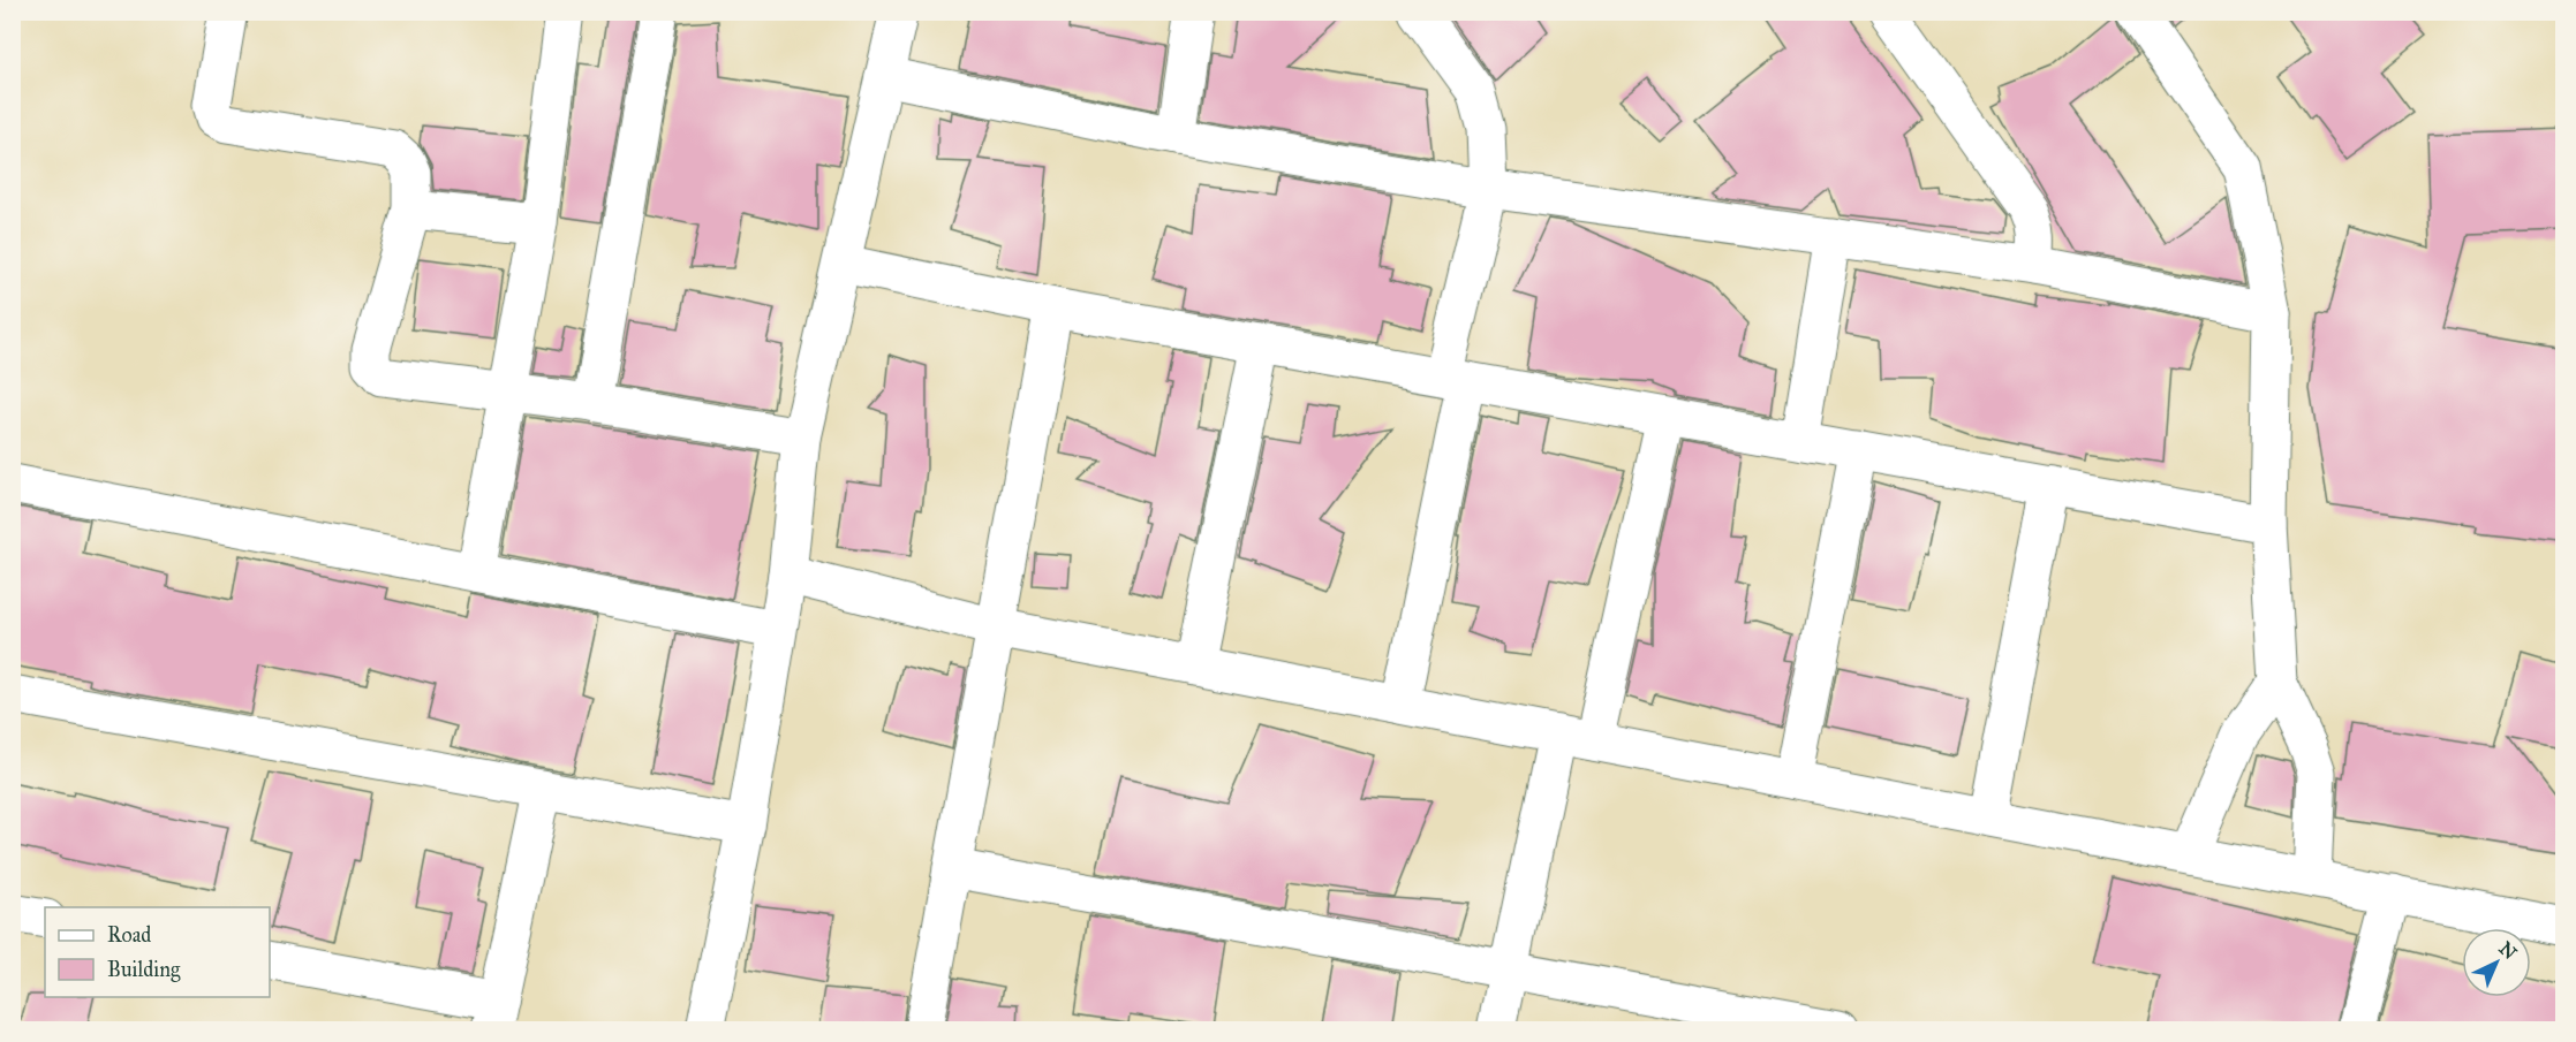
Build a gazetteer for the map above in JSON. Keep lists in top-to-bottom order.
{
  "legend": ["Road", "Building"],
  "north": "top right"
}
